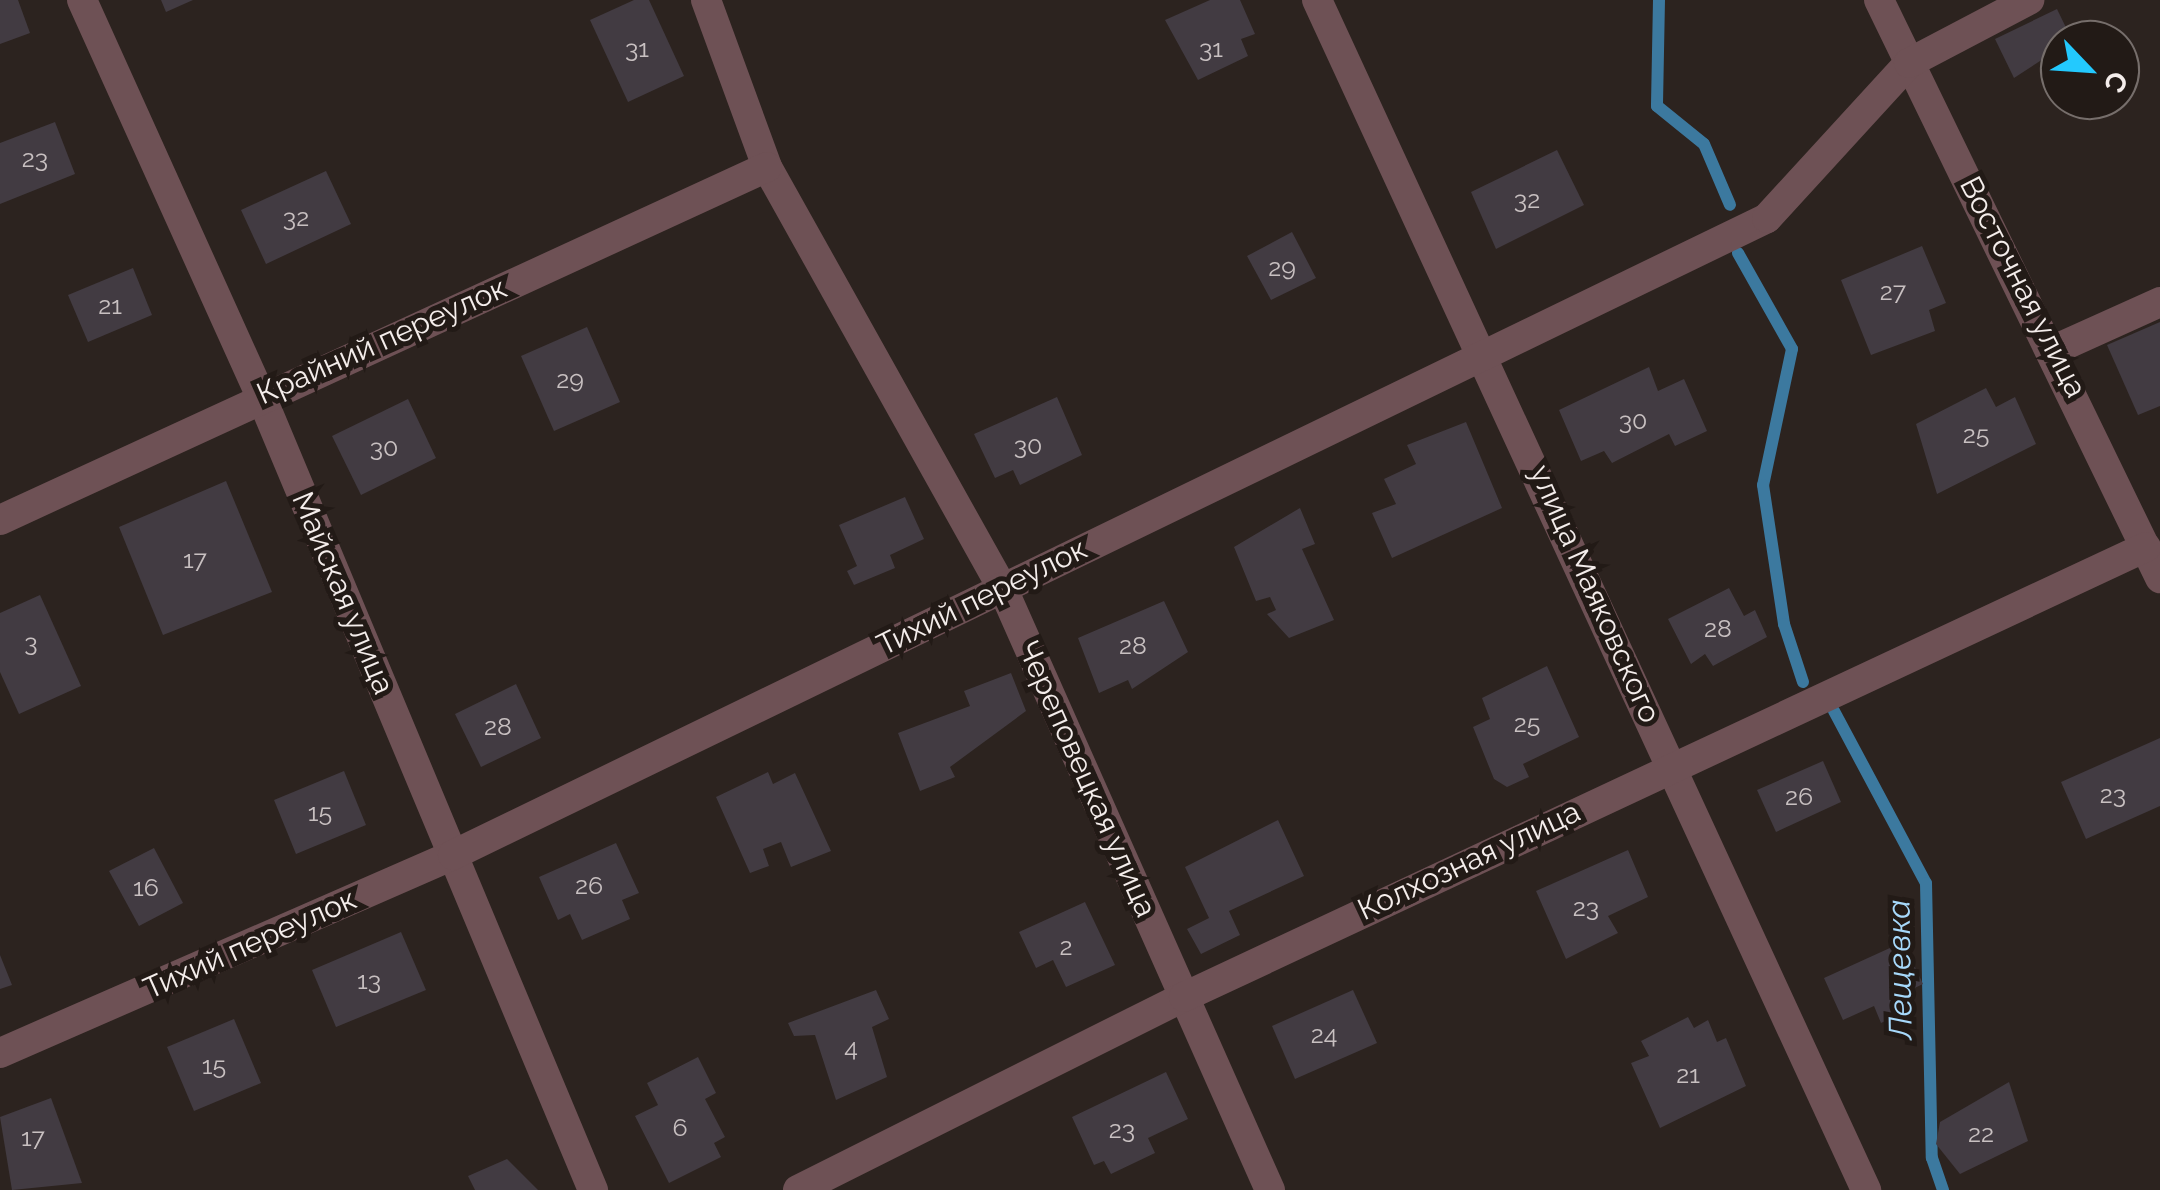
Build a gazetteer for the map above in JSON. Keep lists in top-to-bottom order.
{
  "streets": {
    "street": [
      "Восточная улица",
      "Крайний переулок",
      "Майская улица",
      "улица Маяковского",
      "Тихий переулок",
      "Череповецкая улица",
      "Колхозная улица"
    ]
  },
  "crossings": [
    ["Восточная улица", "Тихий переулок"],
    ["Восточная улица", "Колхозная улица"],
    ["Крайний переулок", "Майская улица"],
    ["Крайний переулок", "Череповецкая улица"],
    ["Майская улица", "Тихий переулок"],
    ["улица Маяковского", "Тихий переулок"],
    ["улица Маяковского", "Колхозная улица"],
    ["Тихий переулок", "Череповецкая улица"],
    ["Череповецкая улица", "Колхозная улица"]
  ],
  "water": ["Лещевка"],
  "house_numbers": [
    "31",
    "31",
    "23",
    "32",
    "32",
    "29",
    "27",
    "21",
    "29",
    "30",
    "25",
    "30",
    "30",
    "17",
    "28",
    "3",
    "28",
    "25",
    "28",
    "23",
    "26",
    "15",
    "26",
    "16",
    "23",
    "2",
    "13",
    "24",
    "4",
    "15",
    "21",
    "6",
    "23",
    "22",
    "17"
  ],
  "north": "bottom right"
}
